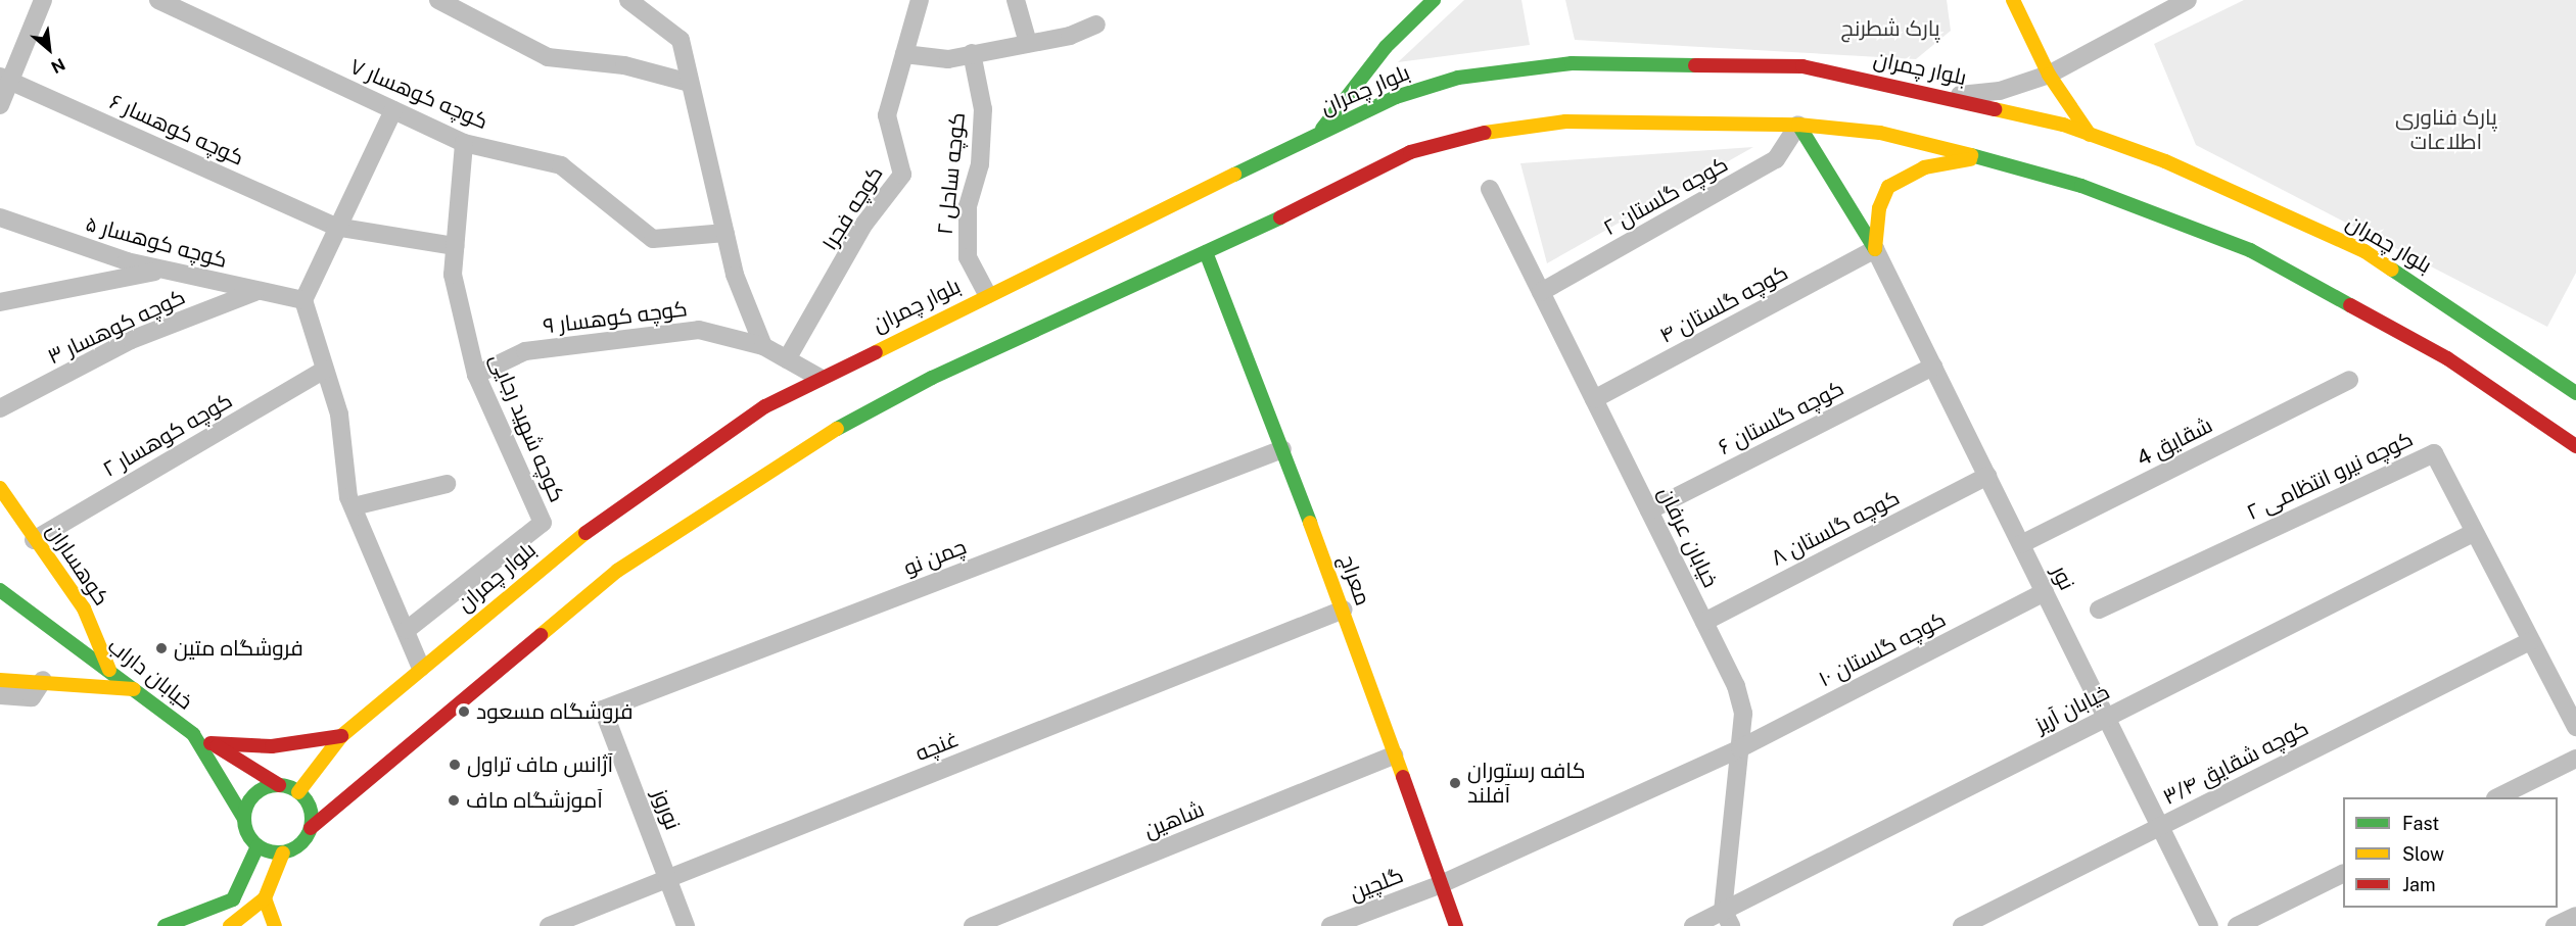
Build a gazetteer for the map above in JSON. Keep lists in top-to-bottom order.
{
  "streets": {
    "main road": [
      "بلوار چمران",
      "کوهساران",
      "معراج",
      "خیابان داراب"
    ],
    "street": [
      "کوچه کوهسار ۷",
      "کوچه کوهسار ۶",
      "کوچه ساحل ۲",
      "کوچه گلستان ۲",
      "کوچه فجر۱",
      "کوچه کوهسار ۵",
      "کوچه گلستان ۴",
      "کوچه کوهسار ۹",
      "کوچه کوهسار ۳",
      "کوچه گلستان ۶",
      "کوچه شهید رجایی",
      "کوچه کوهسار ۲",
      "شقایق 4",
      "کوچه نیرو انتظامی ۲",
      "کوچه گلستان ۸",
      "خیابان عرفان",
      "چمن نو",
      "نور",
      "کوچه گلستان ۱۰",
      "خیابان آریز",
      "غنچه",
      "کوچه شقایق ۳/۴",
      "نوروز",
      "شاهین",
      "گلچین"
    ]
  },
  "crossings": [
    ["بلوار چمران", "کوچه ساحل ۲"],
    ["بلوار چمران", "کوچه کوهسار ۹"],
    ["بلوار چمران", "خیابان داراب"],
    ["کوچه کوهسار ۷", "کوچه شهید رجایی"],
    ["کوچه کوهسار ۶", "کوچه شهید رجایی"],
    ["کوچه گلستان ۲", "خیابان عرفان"],
    ["کوچه فجر۱", "کوچه کوهسار ۹"],
    ["کوچه کوهسار ۵", "کوچه کوهسار ۳"],
    ["کوچه گلستان ۴", "خیابان عرفان"],
    ["کوچه گلستان ۴", "نور"],
    ["کوچه کوهسار ۹", "کوچه شهید رجایی"],
    ["کوچه گلستان ۶", "خیابان عرفان"],
    ["کوچه گلستان ۶", "نور"],
    ["کوچه کوهسار ۲", "کوهساران"],
    ["شقایق 4", "نور"],
    ["کوچه نیرو انتظامی ۲", "خیابان آریز"],
    ["کوچه نیرو انتظامی ۲", "کوچه شقایق ۳/۴"],
    ["کوچه گلستان ۸", "خیابان عرفان"],
    ["کوچه گلستان ۸", "نور"],
    ["خیابان عرفان", "کوچه گلستان ۱۰"],
    ["خیابان عرفان", "خیابان آریز"],
    ["چمن نو", "معراج"],
    ["چمن نو", "نوروز"],
    ["کوهساران", "خیابان داراب"],
    ["نور", "کوچه گلستان ۱۰"],
    ["نور", "خیابان آریز"],
    ["نور", "کوچه شقایق ۳/۴"],
    ["معراج", "کوچه گلستان ۱۰"],
    ["معراج", "غنچه"],
    ["معراج", "شاهین"],
    ["معراج", "گلچین"],
    ["کوچه گلستان ۱۰", "گلچین"],
    ["غنچه", "نوروز"]
  ],
  "parks": ["پارک شطرنج", "پارک فناوری اطلاعات"],
  "places": [
    "فروشگاه متین",
    "فروشگاه مسعود",
    "آژانس ماف تراول",
    "کافه رستوران آفلند",
    "آموزشگاه ماف"
  ],
  "legend": ["Fast", "Slow", "Jam"],
  "north": "bottom right"
}
